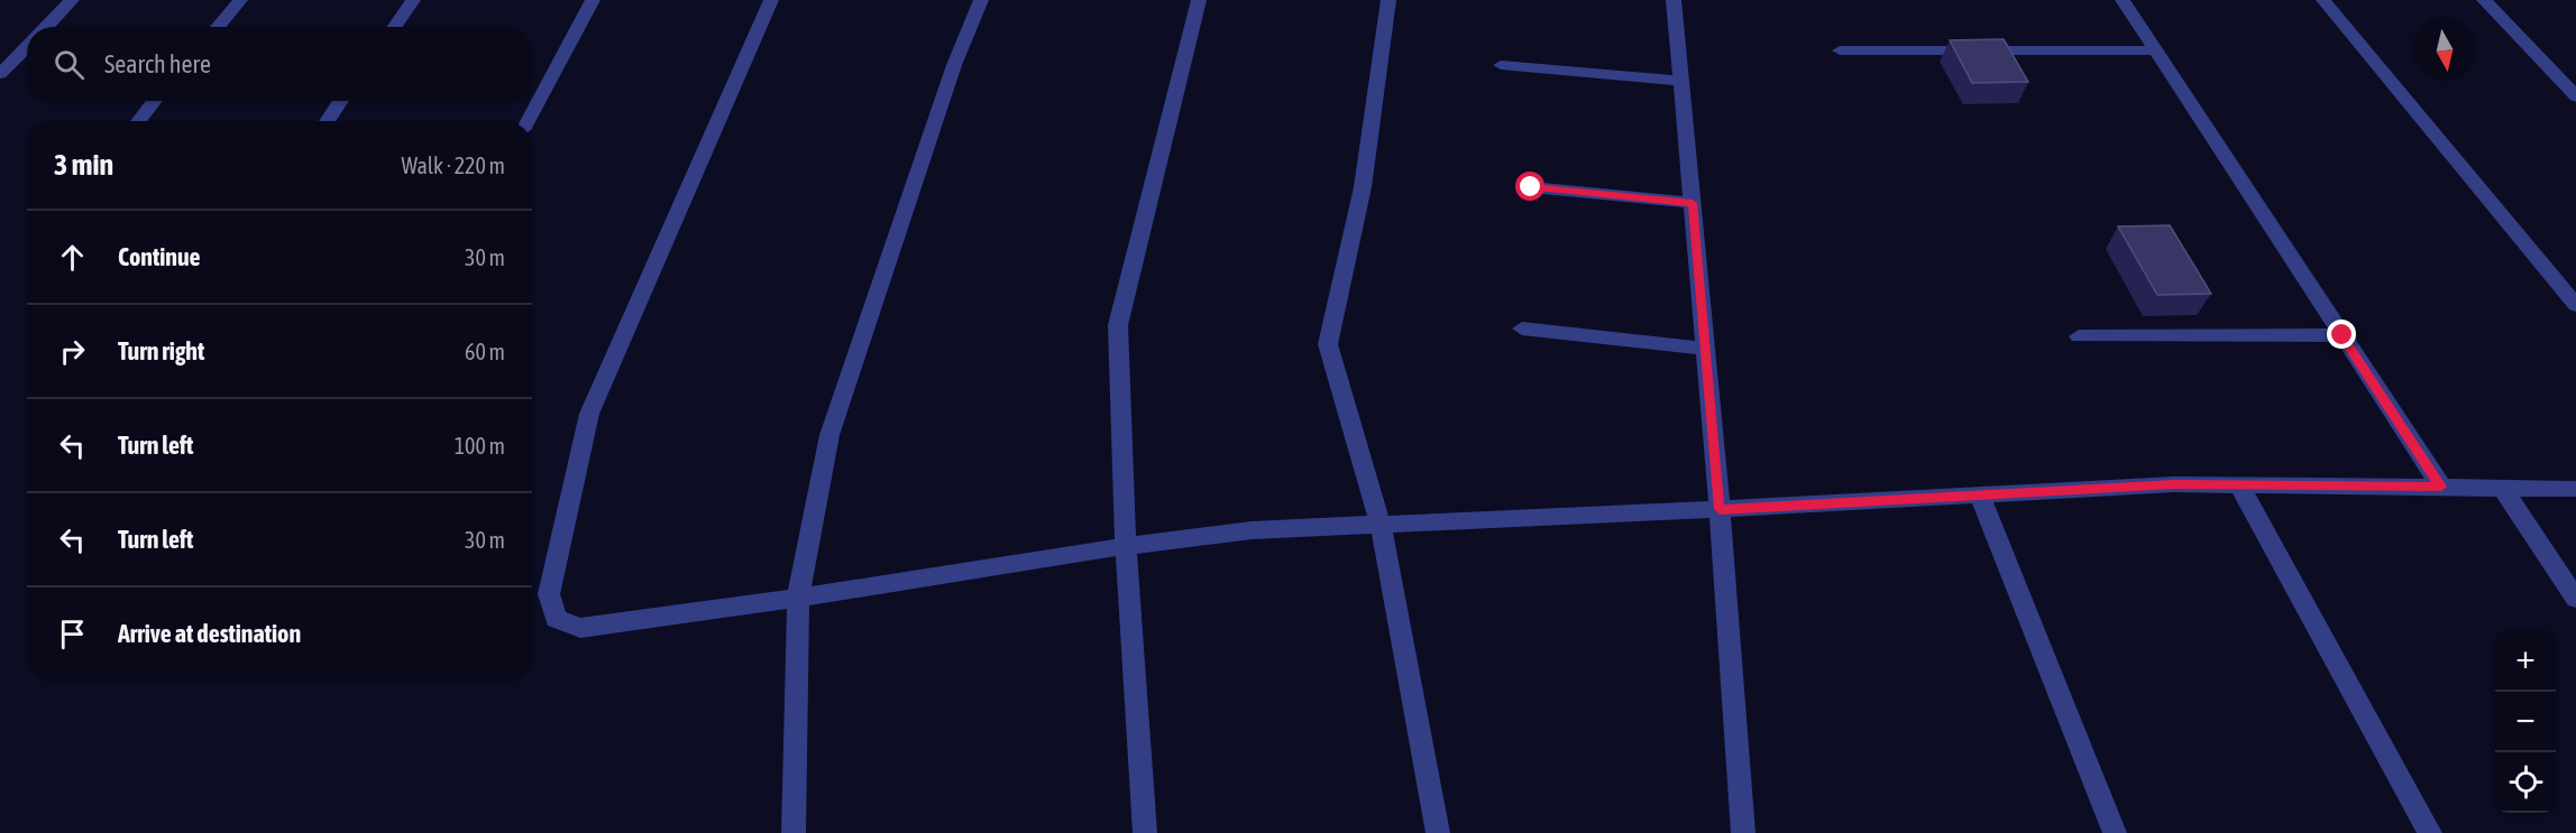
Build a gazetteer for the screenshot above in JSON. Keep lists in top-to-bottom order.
{
  "north": "bottom",
  "page": {
    "search": "Search here",
    "heading": ["3 min", "Walk · 220 m"],
    "list": [
      ["Continue", "30 m"],
      ["Turn right", "60 m"],
      ["Turn left", "100 m"],
      ["Turn left", "30 m"],
      "Arrive at destination"
    ],
    "map_buttons": ["+", "−"]
  }
}
